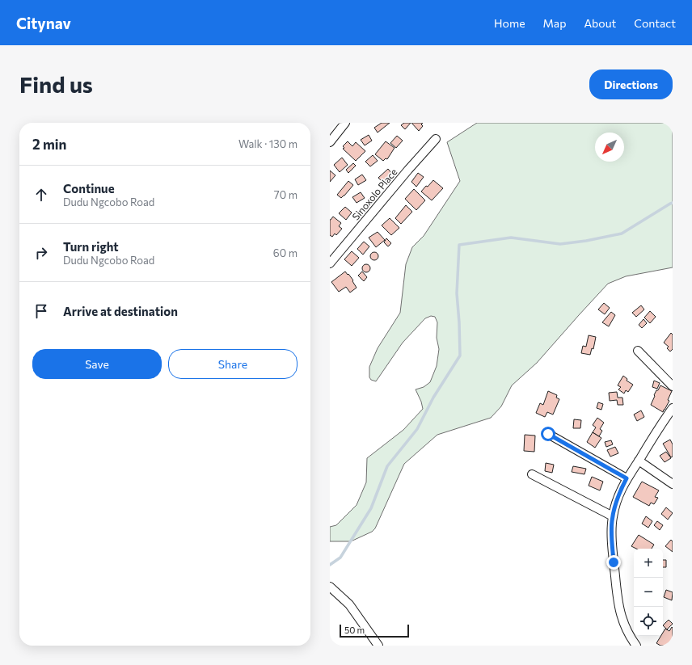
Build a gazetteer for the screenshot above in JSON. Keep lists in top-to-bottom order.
{
  "streets": {
    "street": ["Sinoxolo Place"]
  },
  "scale_bar": "50 m",
  "north": "bottom left",
  "page": {
    "header": "Citynav",
    "nav": [
      "Home",
      "Map",
      "About",
      "Contact"
    ],
    "buttons": [
      "Directions",
      ["Save", "Share"]
    ],
    "title": "Find us",
    "heading": ["2 min", "Walk · 130 m"],
    "list": [
      ["Continue", "Dudu Ngcobo Road", "70 m"],
      ["Turn right", "Dudu Ngcobo Road", "60 m"],
      "Arrive at destination"
    ],
    "map_buttons": ["+", "−"],
    "scale": "50 m"
  }
}
